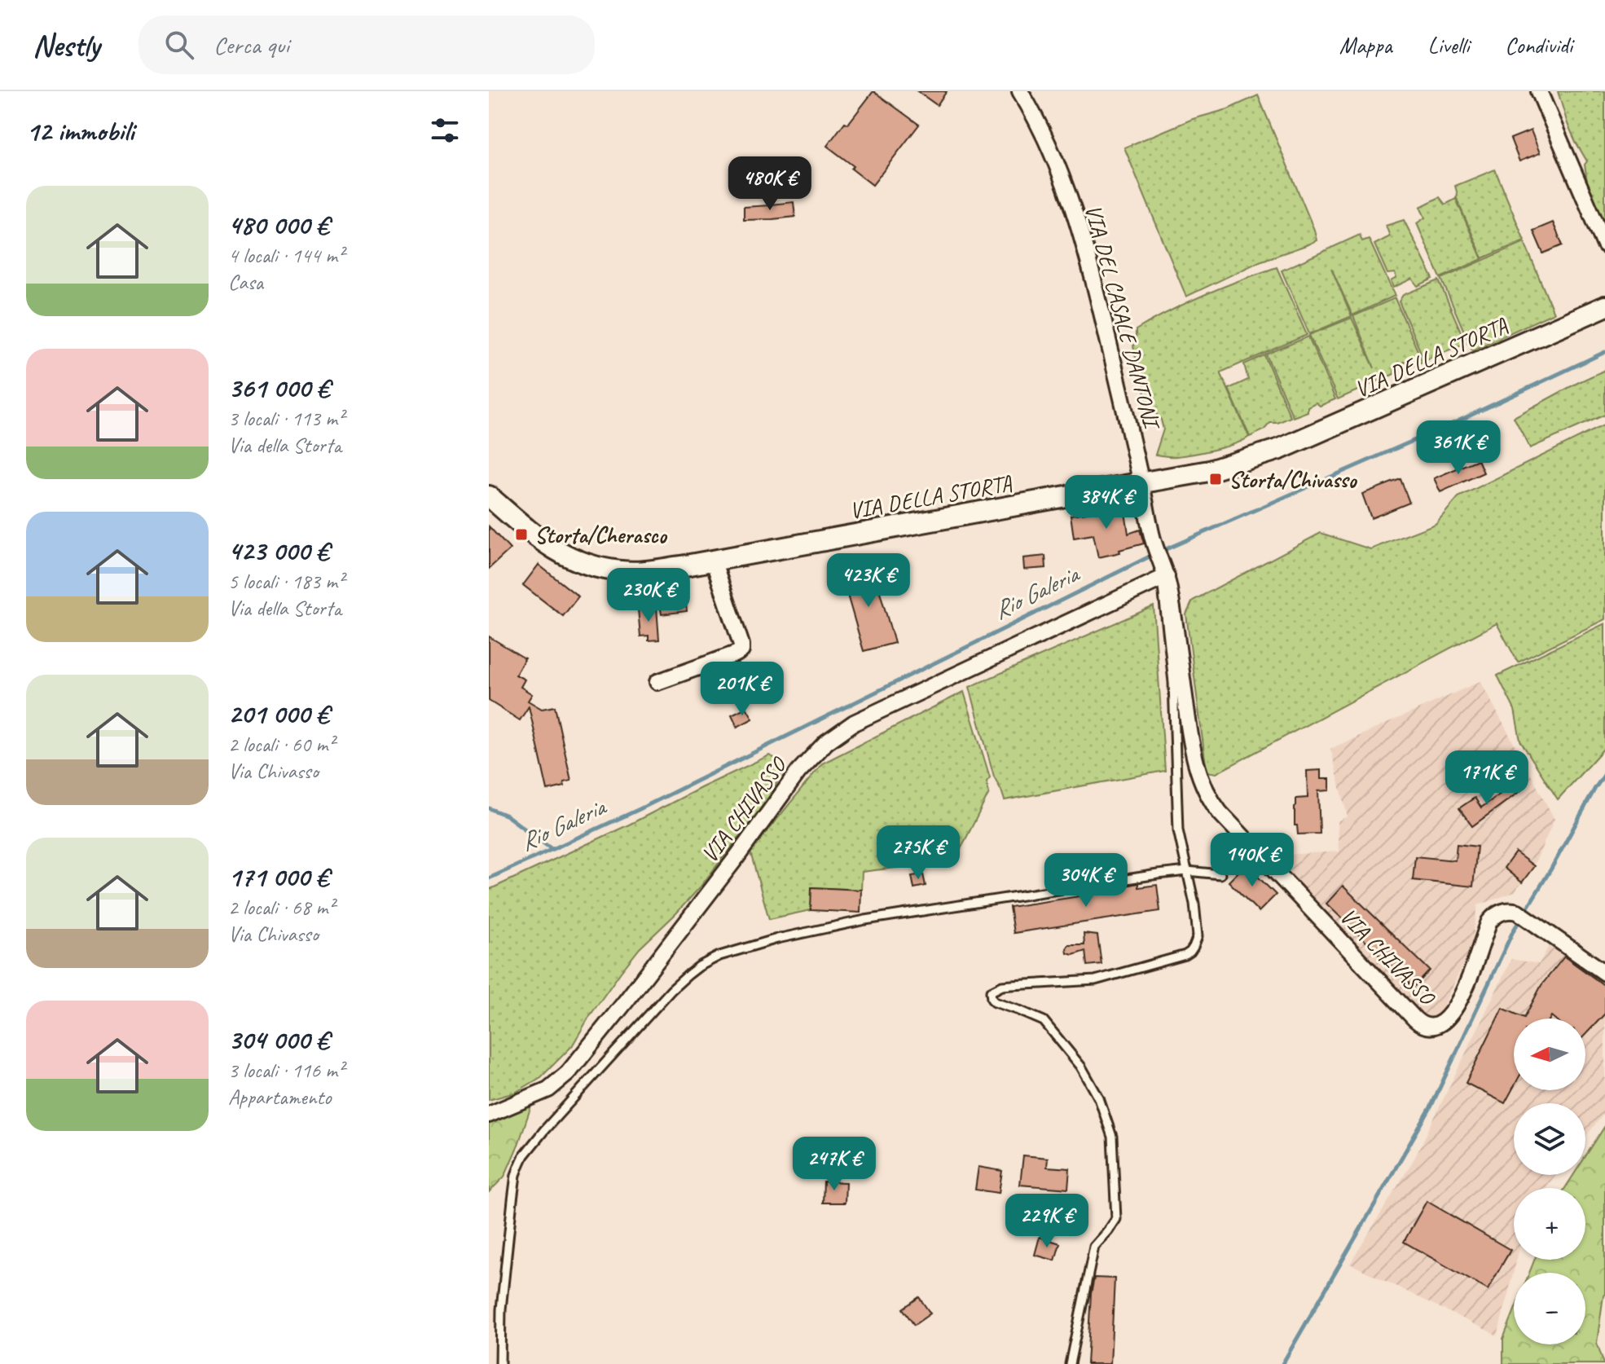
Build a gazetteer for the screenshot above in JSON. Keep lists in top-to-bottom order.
{
  "streets": {
    "main road": ["VIA DELLA STORTA"],
    "street": ["VIA DEL CASALE DANTONI", "VIA CHIVASSO"]
  },
  "crossings": [
    ["VIA DEL CASALE DANTONI", "VIA DELLA STORTA"],
    ["VIA DEL CASALE DANTONI", "VIA CHIVASSO"],
    ["VIA DELLA STORTA", "VIA CHIVASSO"]
  ],
  "water": ["Rio Galeria"],
  "places": {
    "transit": ["Storta/Chivasso", "Storta/Cherasco"]
  },
  "north": "left",
  "page": {
    "header": "Nestly",
    "search": "Cerca qui",
    "nav": ["Mappa", "Livelli", "Condividi"],
    "heading": "12 immobili",
    "price": [
      "480K €",
      "361K €",
      "384K €",
      "423K €",
      "230K €",
      "201K €",
      "171K €",
      "275K €",
      "140K €",
      "304K €",
      "247K €",
      "229K €"
    ],
    "list": [
      {
        "name": "480 000 €",
        "note": "4 locali · 144 m² · Casa"
      },
      {
        "name": "361 000 €",
        "note": "3 locali · 113 m² · Via della Storta"
      },
      {
        "name": "423 000 €",
        "note": "5 locali · 183 m² · Via della Storta"
      },
      {
        "name": "201 000 €",
        "note": "2 locali · 60 m² · Via Chivasso"
      },
      {
        "name": "171 000 €",
        "note": "2 locali · 68 m² · Via Chivasso"
      },
      {
        "name": "304 000 €",
        "note": "3 locali · 116 m² · Appartamento"
      }
    ],
    "map_buttons": ["+", "−"]
  }
}
